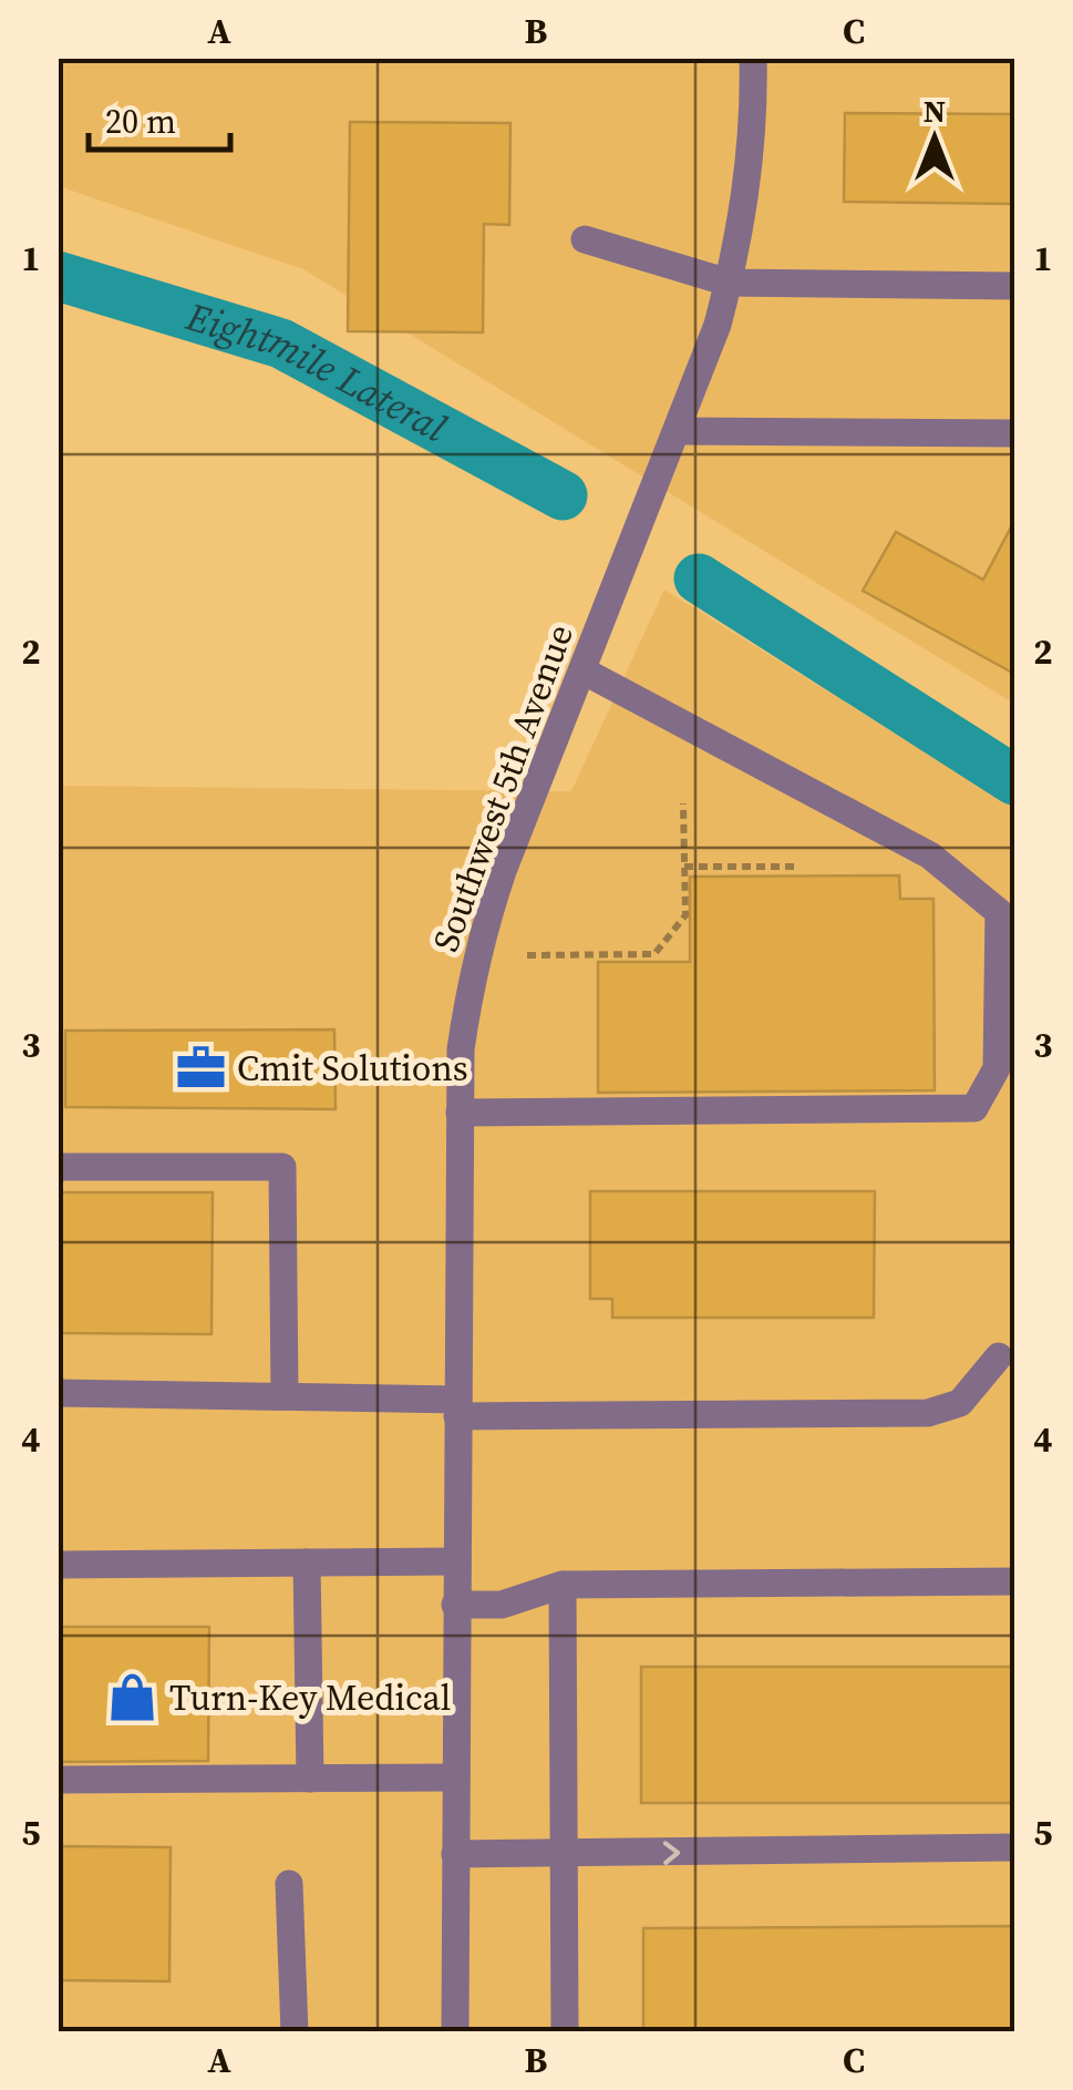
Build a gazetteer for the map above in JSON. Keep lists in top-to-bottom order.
{
  "streets": {
    "street": ["Southwest 5th Avenue"]
  },
  "water": ["Eightmile Lateral"],
  "places": {
    "office": ["Cmit Solutions"],
    "shop": ["Turn-Key Medical"]
  },
  "scale_bar": "20 m",
  "north": "top",
  "grid": {
    "columns": ["A", "B", "C"],
    "rows": [
      "1",
      "2",
      "3",
      "4",
      "5"
    ]
  }
}
